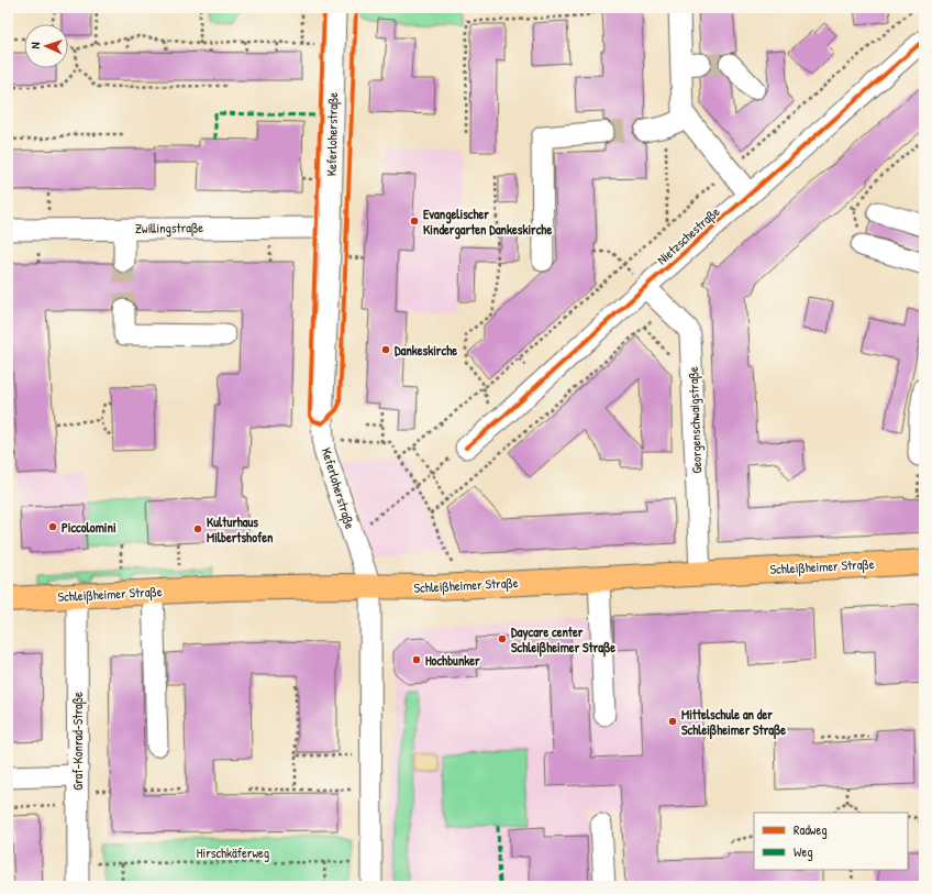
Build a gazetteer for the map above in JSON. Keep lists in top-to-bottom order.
{
  "streets": {
    "main road": ["Schleißheimer Straße"],
    "street": [
      "Keferloherstraße",
      "Zwillingstraße",
      "Nietzschestraße",
      "Georgenschwaigstraße",
      "Graf-Konrad-Straße"
    ],
    "path": ["Hirschkäferweg"]
  },
  "crossings": [
    ["Keferloherstraße", "Zwillingstraße"],
    ["Keferloherstraße", "Schleißheimer Straße"],
    ["Keferloherstraße", "Hirschkäferweg"],
    ["Nietzschestraße", "Georgenschwaigstraße"],
    ["Georgenschwaigstraße", "Schleißheimer Straße"],
    ["Schleißheimer Straße", "Graf-Konrad-Straße"]
  ],
  "places": [
    "Evangelischer Kindergarten Dankeskirche",
    "Dankeskirche",
    "Piccolomini",
    "Kulturhaus Milbertshofen",
    "Daycare center Schleißheimer Straße",
    "Hochbunker",
    "Mittelschule an der Schleißheimer Straße"
  ],
  "legend": ["Radweg", "Weg"],
  "north": "left"
}
